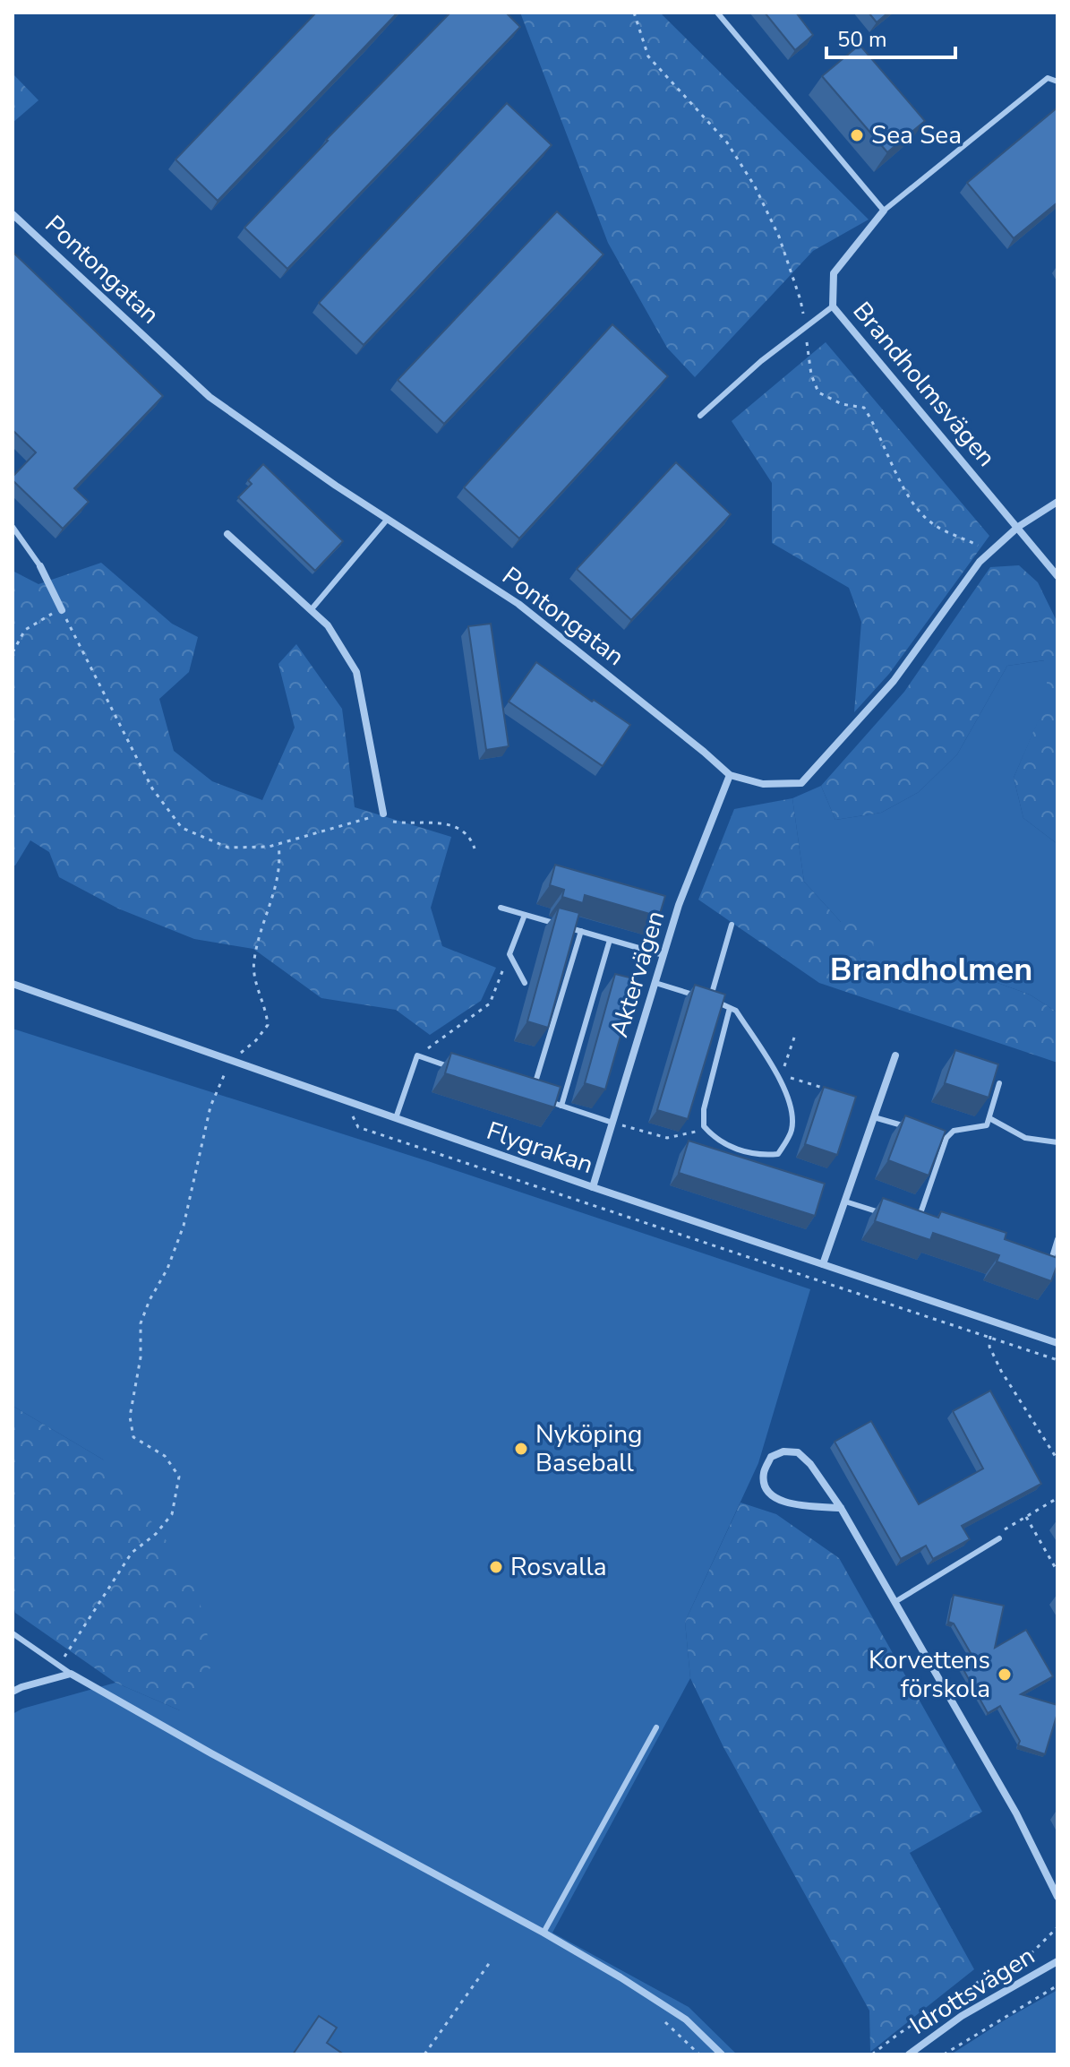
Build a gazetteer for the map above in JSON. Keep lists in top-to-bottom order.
{
  "streets": {
    "street": [
      "Pontongatan",
      "Brandholmsvägen",
      "Aktervägen",
      "Flygrakan",
      "Idrottsvägen"
    ]
  },
  "crossings": [
    ["Pontongatan", "Brandholmsvägen"],
    ["Pontongatan", "Aktervägen"],
    ["Aktervägen", "Flygrakan"]
  ],
  "districts": ["Brandholmen"],
  "places": [
    "Sea Sea",
    "Nyköping Baseball",
    "Rosvalla",
    "Korvettens förskola"
  ],
  "scale_bar": "50 m"
}
